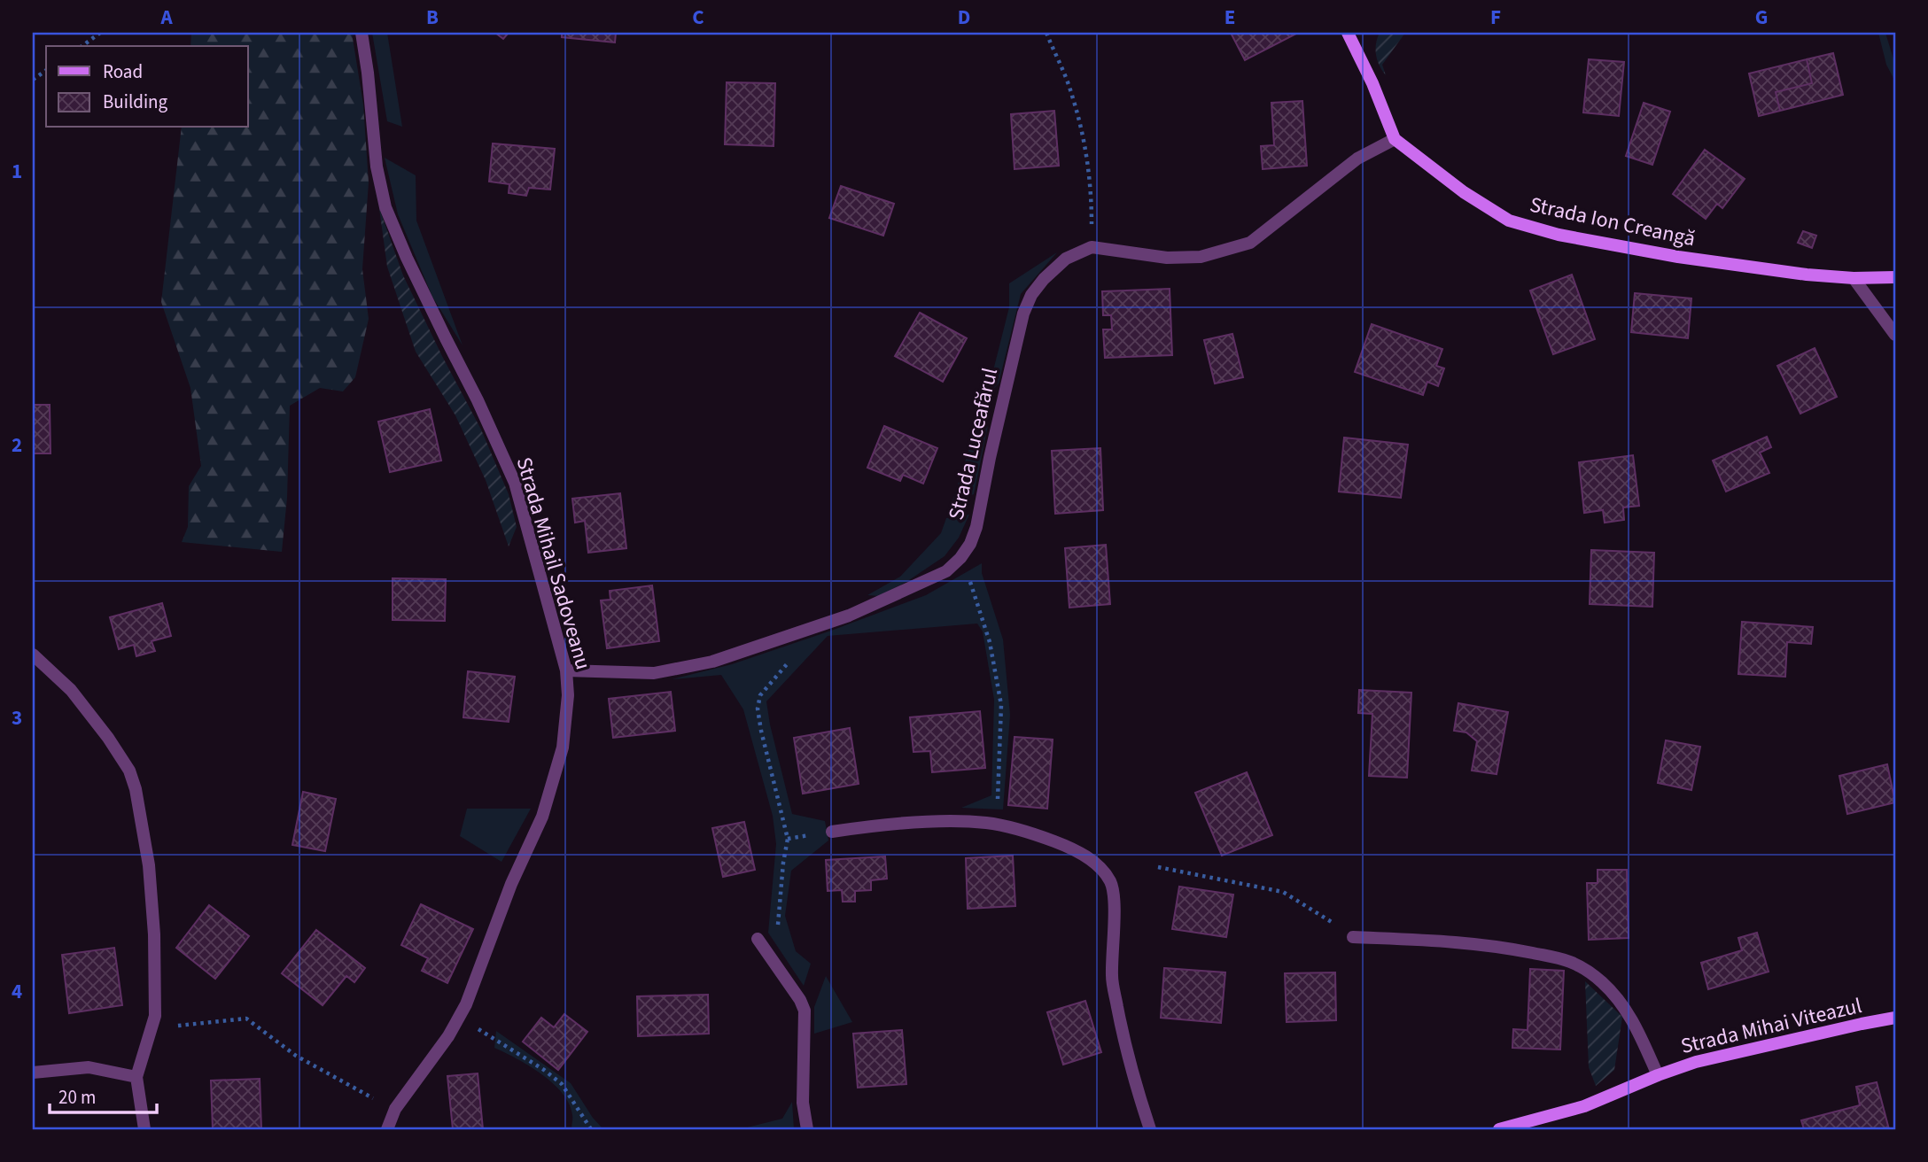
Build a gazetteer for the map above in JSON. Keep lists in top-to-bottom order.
{
  "streets": {
    "street": [
      "Strada Ion Creangă",
      "Strada Luceafărul",
      "Strada Mihail Sadoveanu",
      "Strada Mihai Viteazul"
    ]
  },
  "crossings": [
    ["Strada Luceafărul", "Strada Mihail Sadoveanu"]
  ],
  "legend": ["Road", "Building"],
  "scale_bar": "20 m",
  "grid": {
    "columns": [
      "A",
      "B",
      "C",
      "D",
      "E",
      "F",
      "G"
    ],
    "rows": [
      "1",
      "2",
      "3",
      "4"
    ]
  }
}
